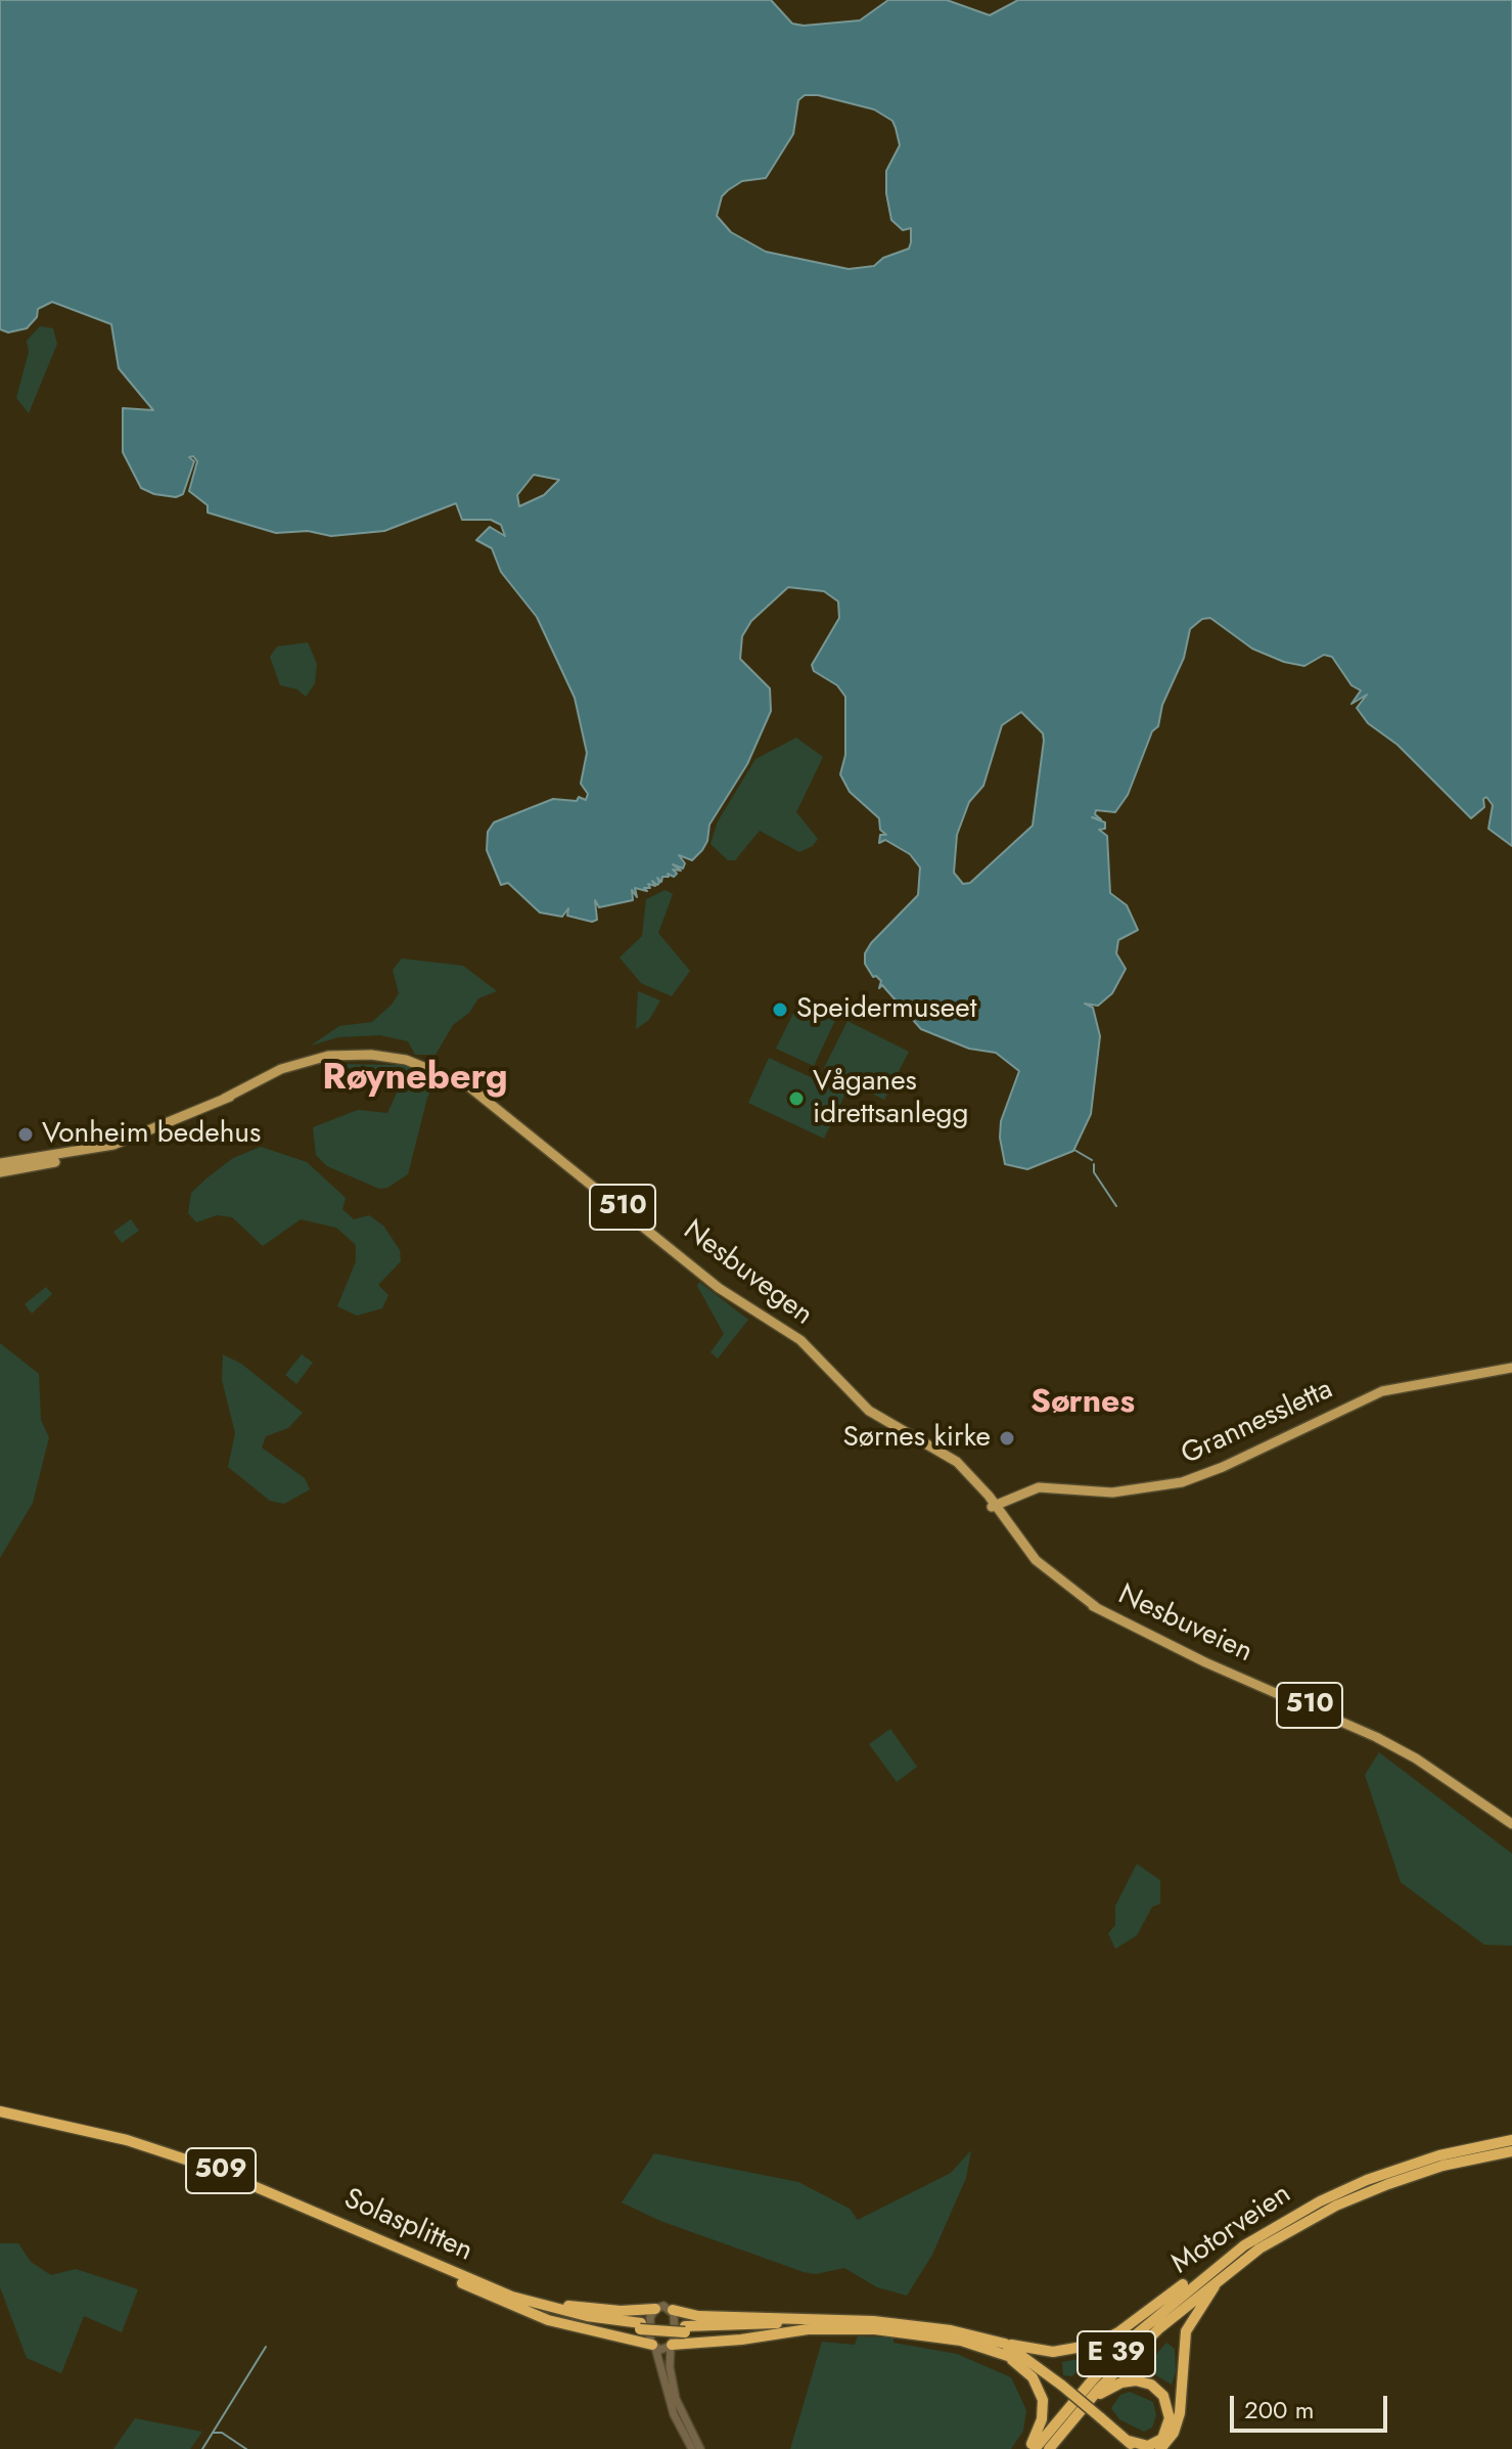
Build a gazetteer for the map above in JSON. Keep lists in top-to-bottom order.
{
  "streets": {
    "highway": [
      "509",
      "Solasplitten",
      "Motorveien",
      "E 39"
    ],
    "main road": [
      "510",
      "Nesbuvegen",
      "Grannessletta",
      "Nesbuveien"
    ]
  },
  "crossings": [
    ["Nesbuvegen", "Grannessletta"],
    ["Nesbuvegen", "Nesbuveien"],
    ["509", "Solasplitten"],
    ["509", "E 39"],
    ["Motorveien", "E 39"]
  ],
  "districts": ["Røyneberg", "Sørnes"],
  "places": [
    "Speidermuseet",
    "Våganes idrettsanlegg",
    "Vonheim bedehus",
    "Sørnes kirke"
  ],
  "scale_bar": "200 m"
}
